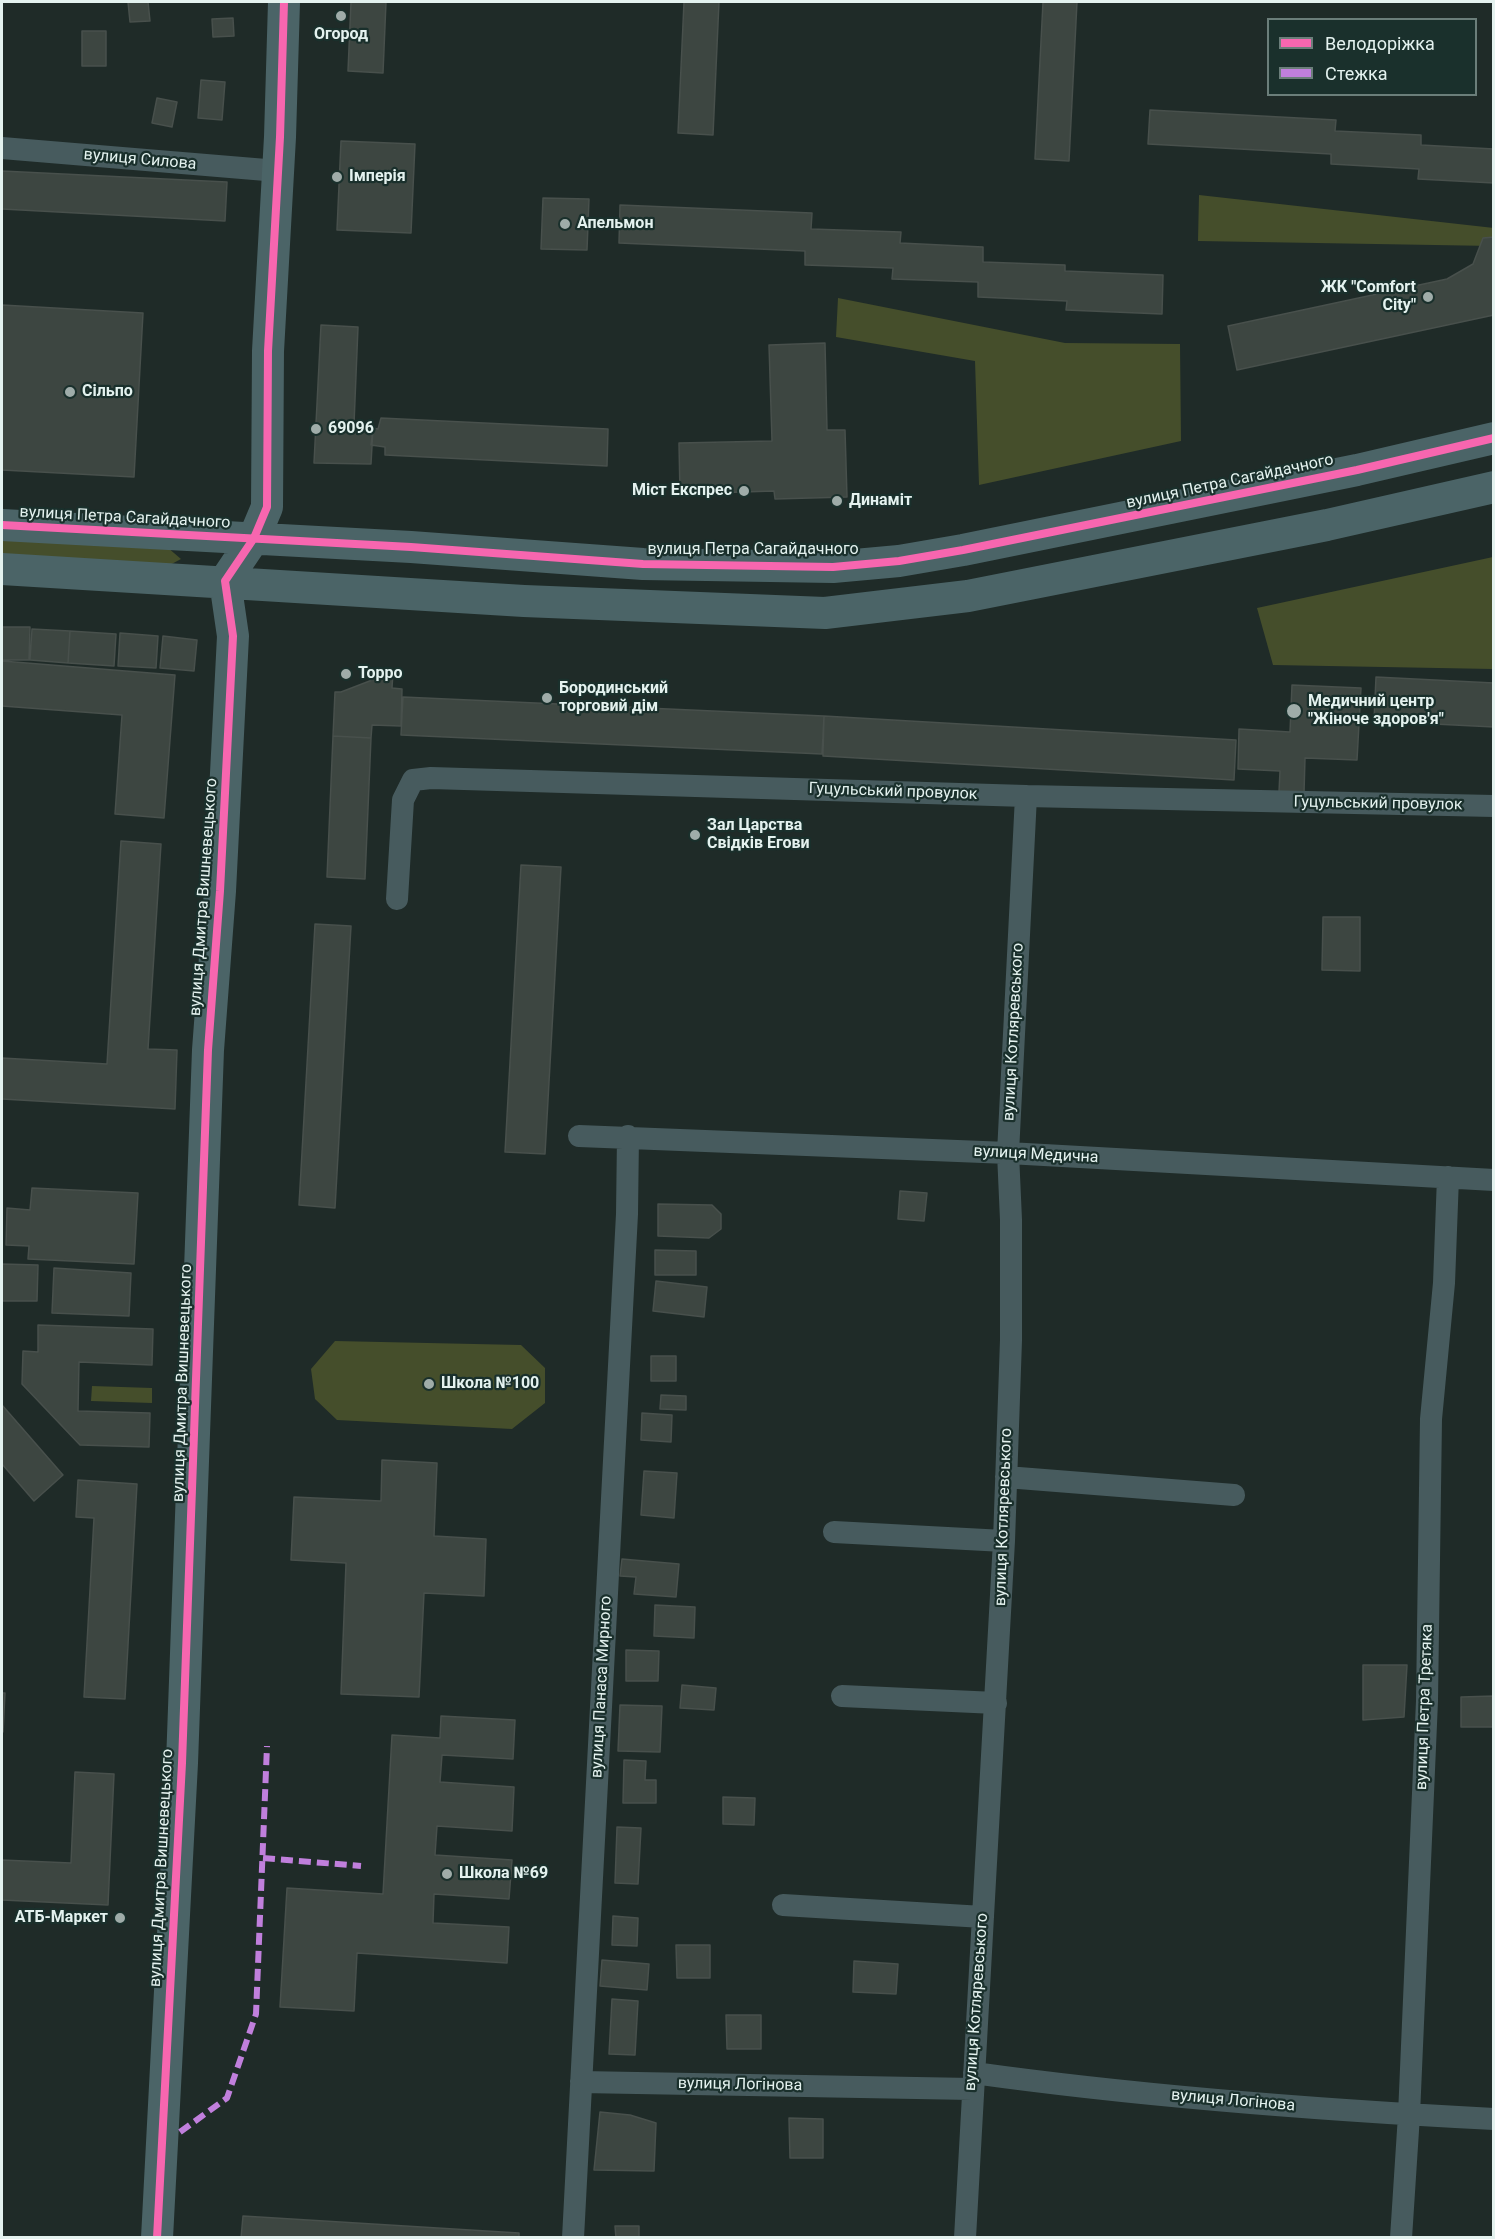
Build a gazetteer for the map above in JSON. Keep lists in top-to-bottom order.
{
  "streets": {
    "street": [
      "вулиця Силова",
      "вулиця Петра Сагайдачного",
      "Гуцульський провулок",
      "вулиця Дмитра Вишневецького",
      "вулиця Котляревського",
      "вулиця Медична",
      "вулиця Панаса Мирного",
      "вулиця Петра Третяка",
      "вулиця Логінова"
    ]
  },
  "crossings": [
    ["Гуцульський провулок", "вулиця Котляревського"],
    ["вулиця Котляревського", "вулиця Медична"],
    ["вулиця Котляревського", "вулиця Логінова"],
    ["вулиця Медична", "вулиця Панаса Мирного"],
    ["вулиця Медична", "вулиця Петра Третяка"],
    ["вулиця Панаса Мирного", "вулиця Логінова"],
    ["вулиця Петра Третяка", "вулиця Логінова"]
  ],
  "places": [
    "Огород",
    "Імперія",
    "Апельмон",
    "ЖК \"Comfort City\"",
    "Сільпо",
    "69096",
    "Міст Експрес",
    "Динаміт",
    "Торро",
    "Бородинський торговий дім",
    "Медичний центр \"Жіноче здоров'я\"",
    "Зал Царства Свiдкiв Егови",
    "Школа №100",
    "Школа №69",
    "АТБ-Маркет"
  ],
  "legend": ["Велодоріжка", "Стежка"]
}
